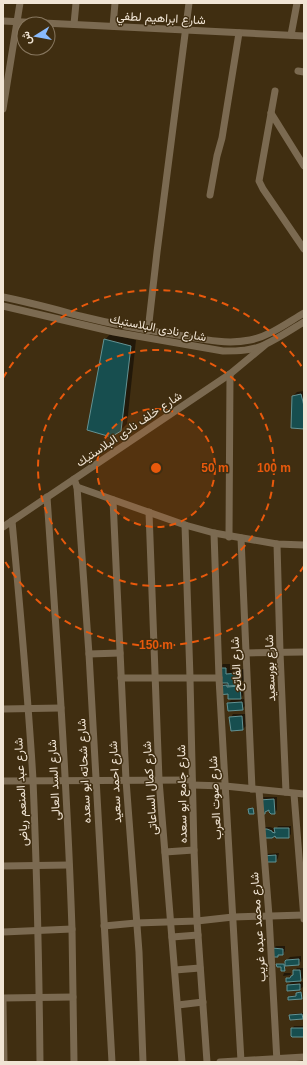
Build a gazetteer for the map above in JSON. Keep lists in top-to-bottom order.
{
  "streets": {
    "street": [
      "شارع ابراهيم لطفي",
      "شارع نادى البلاستيك",
      "شارع خلف نادى البلاستيك",
      "شارع الفاتح",
      "شارع بورسعيد",
      "شارع شحاته ابو سعده",
      "شارع السد العالى",
      "شارع احمد سعيد",
      "شارع كمال الساعاتى",
      "شارع عبد المنعم رياض",
      "شارع جامع ابو سعده",
      "شارع صوت العرب",
      "شارع محمد عبده غريب"
    ]
  },
  "crossings": [
    ["شارع نادى البلاستيك", "شارع خلف نادى البلاستيك"],
    ["شارع خلف نادى البلاستيك", "شارع شحاته ابو سعده"],
    ["شارع خلف نادى البلاستيك", "شارع السد العالى"],
    ["شارع خلف نادى البلاستيك", "شارع عبد المنعم رياض"],
    ["شارع الفاتح", "شارع محمد عبده غريب"]
  ],
  "north": "left",
  "rings": ["50 m", "100 m", "150 m"]
}
